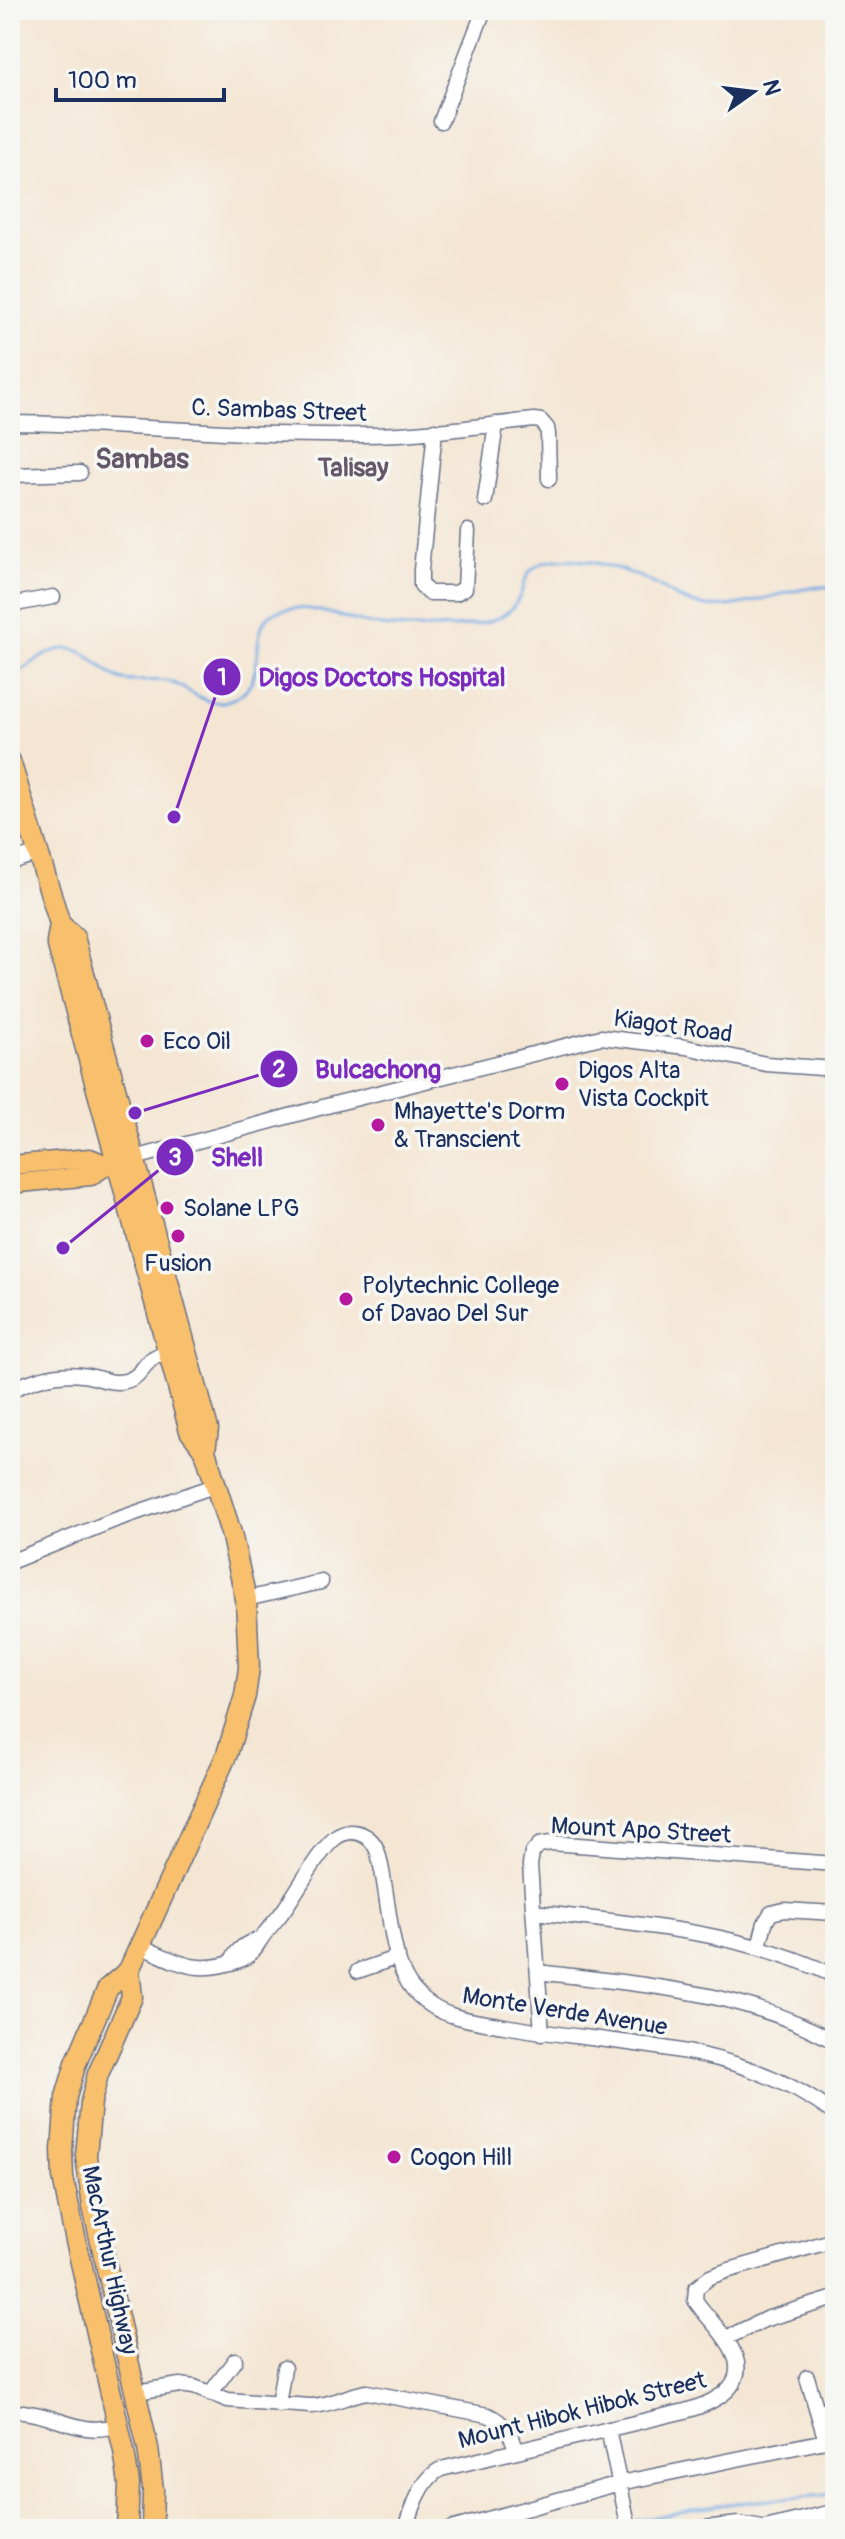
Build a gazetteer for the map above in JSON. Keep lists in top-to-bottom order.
{
  "streets": {
    "highway": ["MacArthur Highway"],
    "street": [
      "C. Sambas Street",
      "Kiagot Road",
      "Mount Apo Street",
      "Monte Verde Avenue",
      "Mount Hibok Hibok Street"
    ]
  },
  "crossings": [
    ["Kiagot Road", "MacArthur Highway"],
    ["Mount Apo Street", "Monte Verde Avenue"],
    ["Monte Verde Avenue", "MacArthur Highway"]
  ],
  "districts": ["Sambas", "Talisay"],
  "places": [
    "Digos Doctors Hospital",
    "Eco Oil",
    "Digos Alta Vista Cockpit",
    "Bulcachong",
    "Mhayette's Dorm & Transcient",
    "Solane LPG",
    "Fusion",
    "Shell",
    "Polytechnic College of Davao Del Sur",
    "Cogon Hill"
  ],
  "scale_bar": "100 m",
  "north": "right"
}
